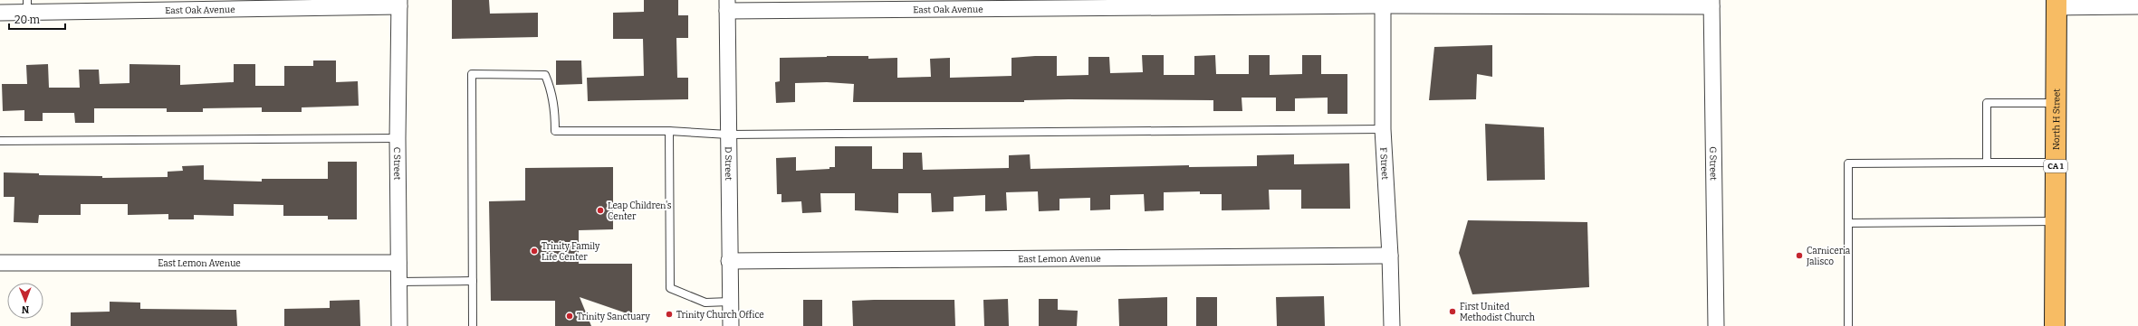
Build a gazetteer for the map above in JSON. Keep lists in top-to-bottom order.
{
  "streets": {
    "highway": ["North H Street", "CA 1"],
    "street": [
      "East Oak Avenue",
      "G Street",
      "C Street",
      "D Street",
      "F Street",
      "East Lemon Avenue"
    ]
  },
  "crossings": [
    ["East Oak Avenue", "G Street"],
    ["East Oak Avenue", "C Street"],
    ["East Oak Avenue", "D Street"],
    ["East Oak Avenue", "F Street"],
    ["C Street", "East Lemon Avenue"],
    ["D Street", "East Lemon Avenue"],
    ["F Street", "East Lemon Avenue"]
  ],
  "places": [
    "Leap Children's Center",
    "Trinity Family Life Center",
    "Carniceria Jalisco",
    "First United Methodist Church",
    "Trinity Church Office",
    "Trinity Sanctuary"
  ],
  "scale_bar": "20 m",
  "north": "bottom"
}
